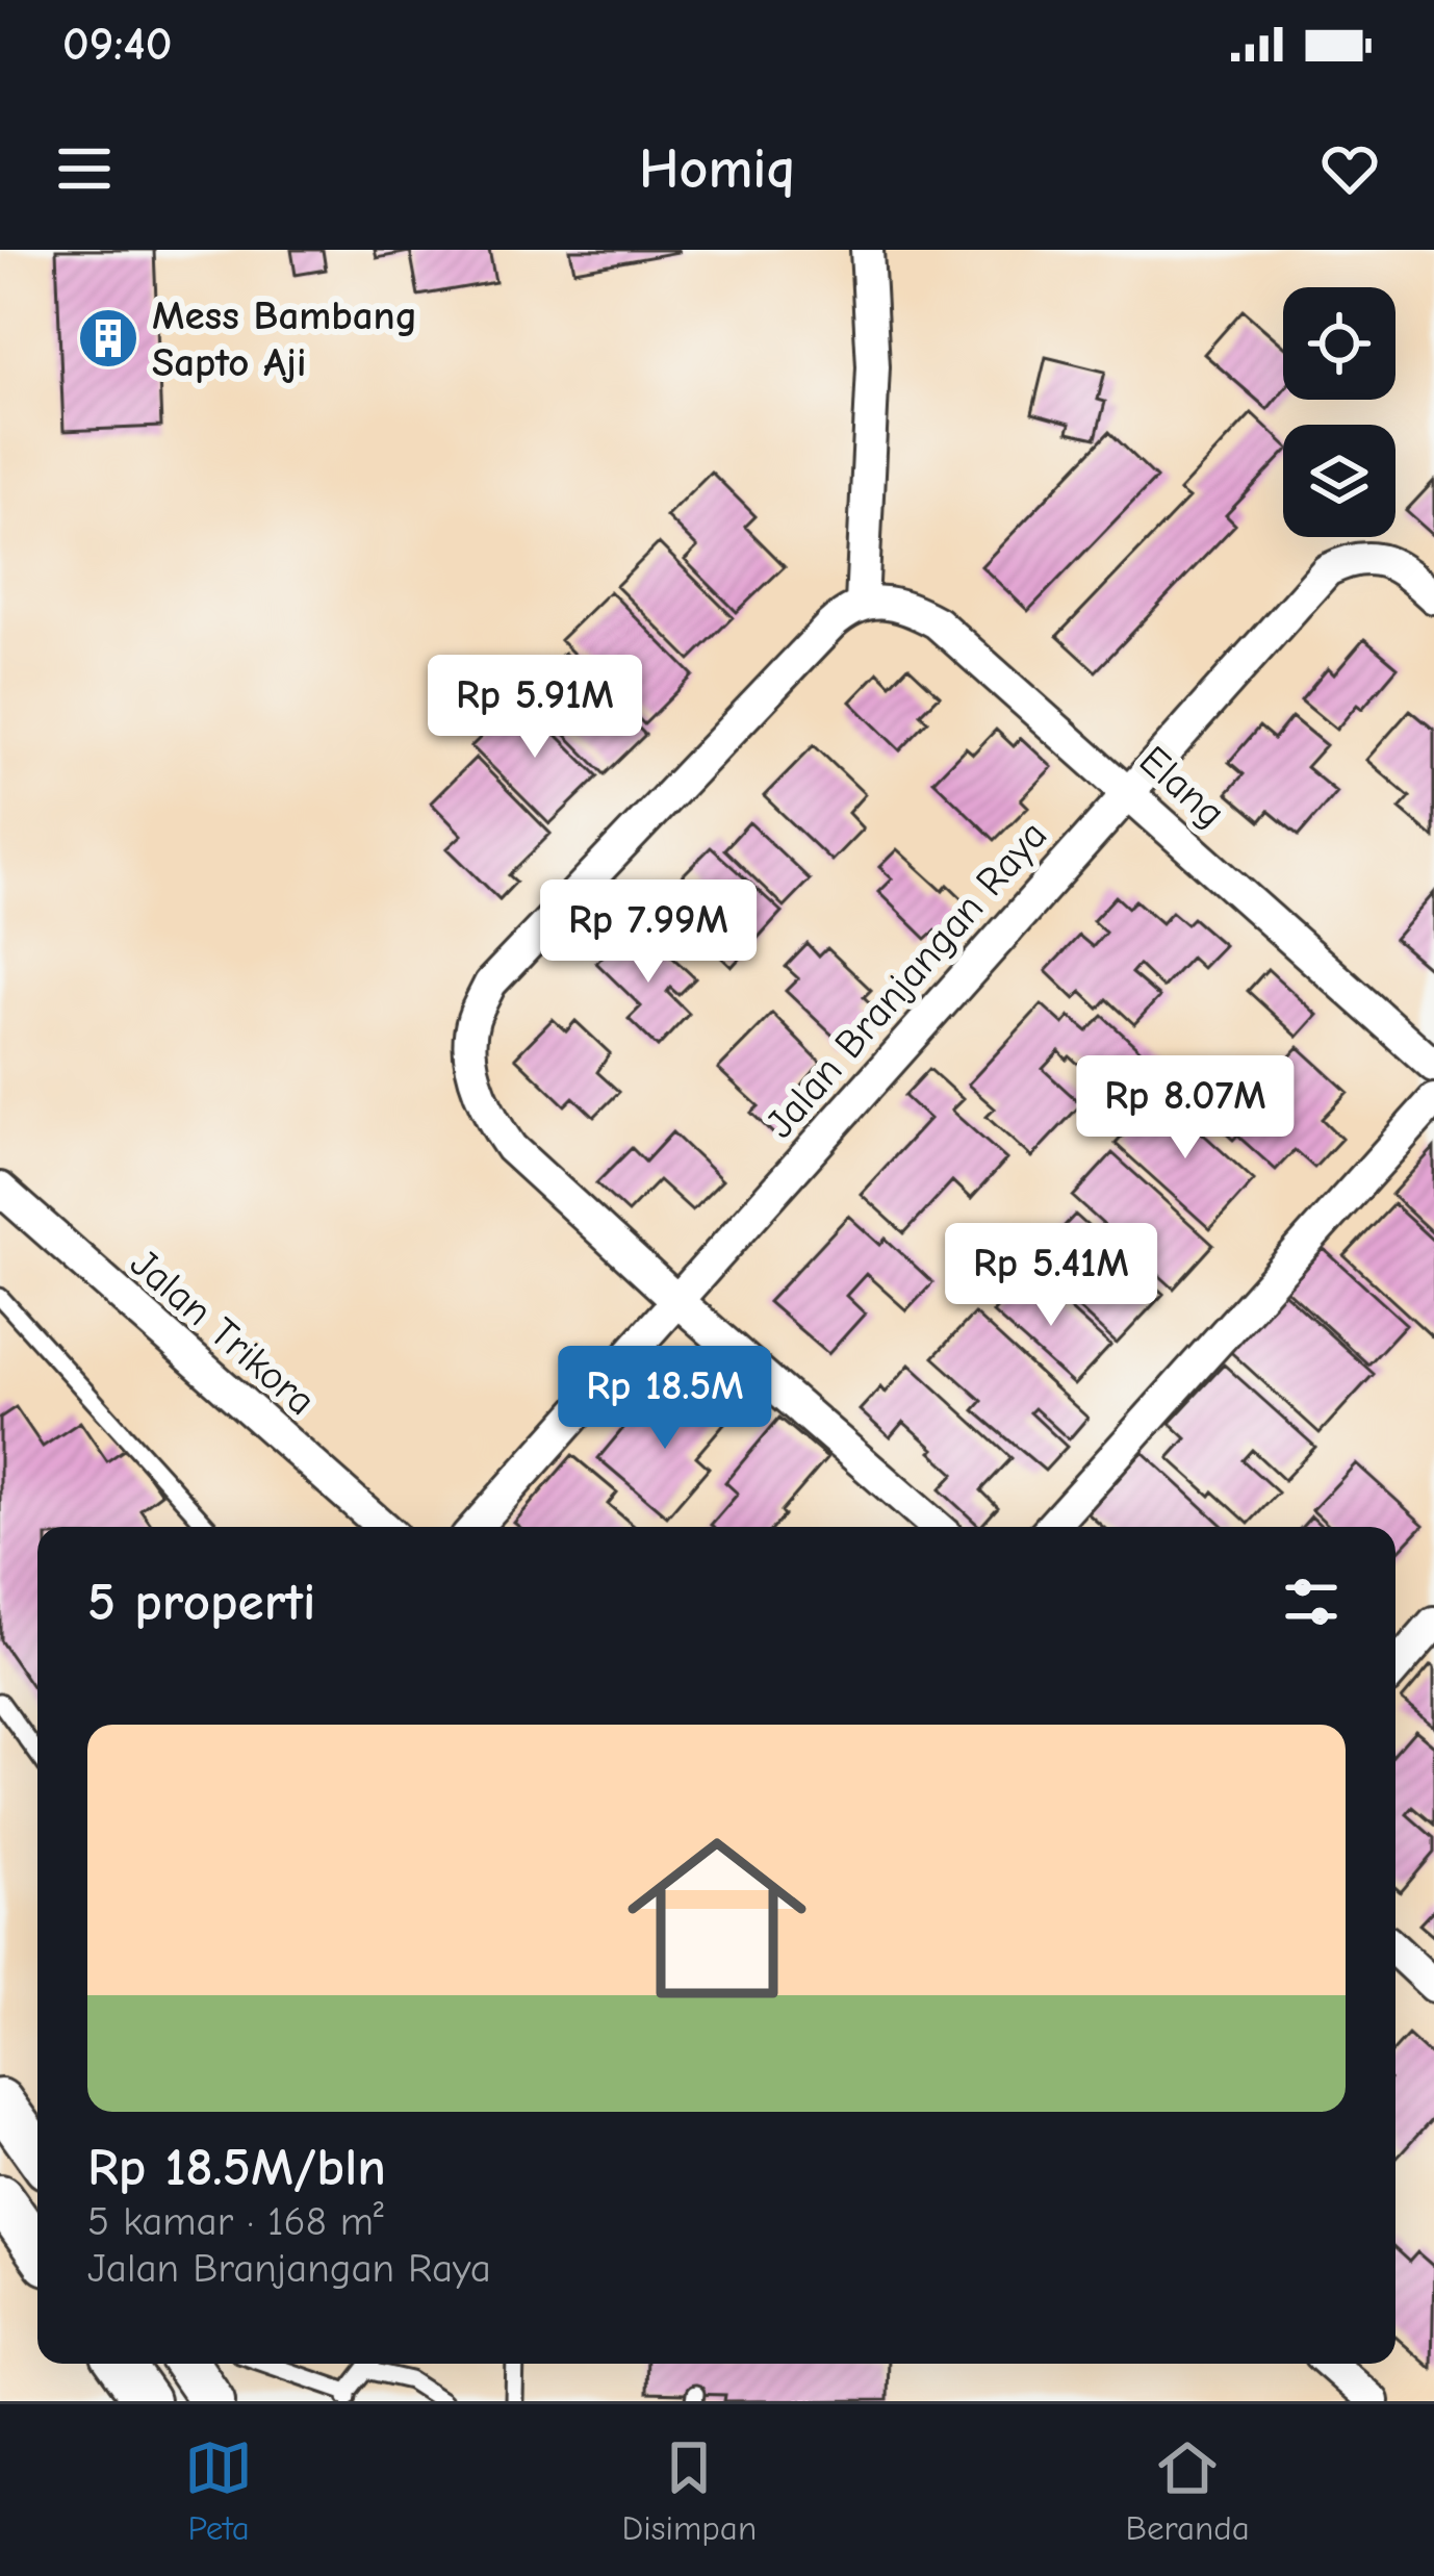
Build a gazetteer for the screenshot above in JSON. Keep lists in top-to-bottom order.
{
  "streets": {
    "street": ["Elang", "Jalan Branjangan Raya", "Jalan Trikora"]
  },
  "crossings": [
    ["Elang", "Jalan Branjangan Raya"]
  ],
  "places": {
    "building": ["Mess Bambang Sapto Aji"]
  },
  "page": {
    "status": "09:40",
    "header": "Homiq",
    "price": [
      "Rp 5.91M",
      "Rp 7.99M",
      "Rp 8.07M",
      "Rp 5.41M",
      "Rp 18.5M"
    ],
    "heading": "5 properti",
    "list": [
      {
        "name": "Rp 18.5M/bln",
        "note": "5 kamar · 168 m² · Jalan Branjangan Raya"
      }
    ],
    "tabs": ["Peta", "Disimpan", "Beranda"]
  }
}
